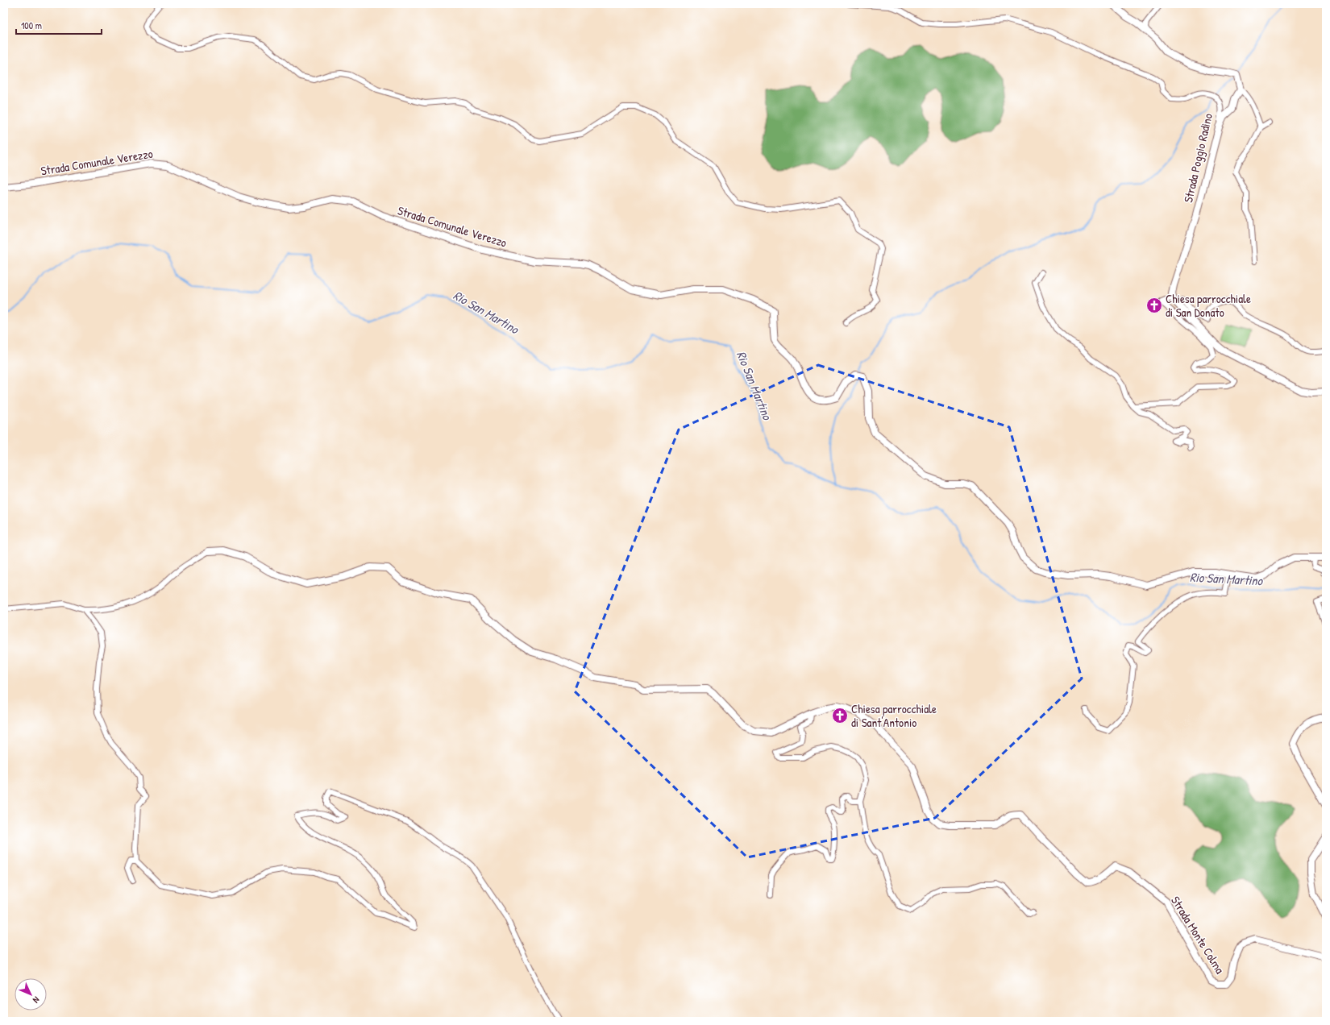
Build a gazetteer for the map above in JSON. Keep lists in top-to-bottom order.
{
  "streets": {
    "street": ["Strada Poggio Radino", "Strada Comunale Verezzo", "Strada Monte Colma"]
  },
  "water": ["Rio San Martino"],
  "places": {
    "church": ["Chiesa parrocchiale di San Donato", "Chiesa parrocchiale di Sant'Antonio"]
  },
  "scale_bar": "100 m",
  "north": "bottom right"
}
